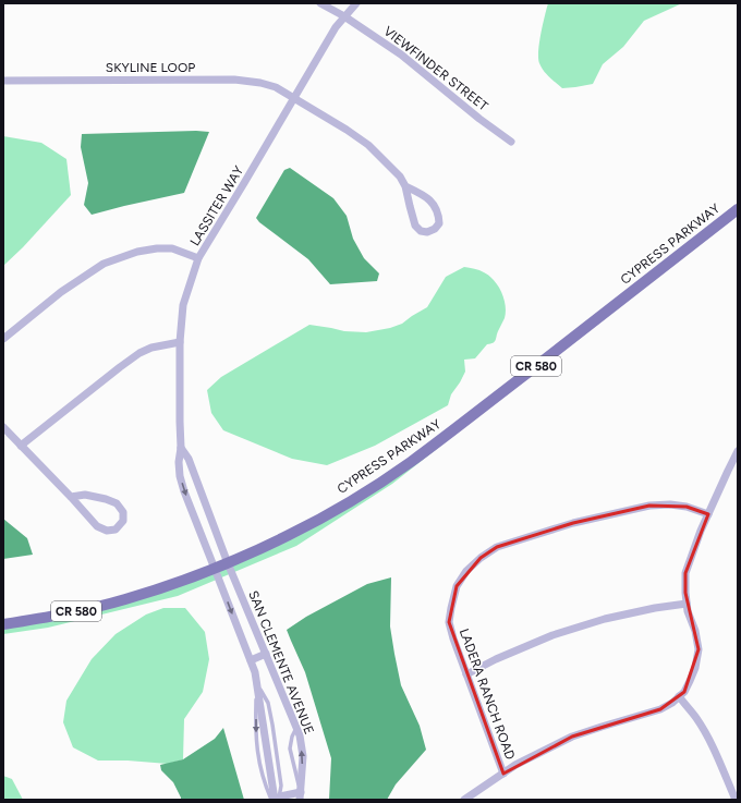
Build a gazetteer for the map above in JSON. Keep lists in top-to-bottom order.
{
  "streets": {
    "main road": ["CYPRESS PARKWAY", "CR 580"],
    "street": [
      "SKYLINE LOOP",
      "VIEWFINDER STREET",
      "LASSITER WAY",
      "SAN CLEMENTE AVENUE",
      "LADERA RANCH ROAD"
    ]
  },
  "crossings": [
    ["SKYLINE LOOP", "LASSITER WAY"],
    ["VIEWFINDER STREET", "LASSITER WAY"],
    ["LASSITER WAY", "CYPRESS PARKWAY"],
    ["LASSITER WAY", "SAN CLEMENTE AVENUE"],
    ["CYPRESS PARKWAY", "SAN CLEMENTE AVENUE"]
  ]
}
